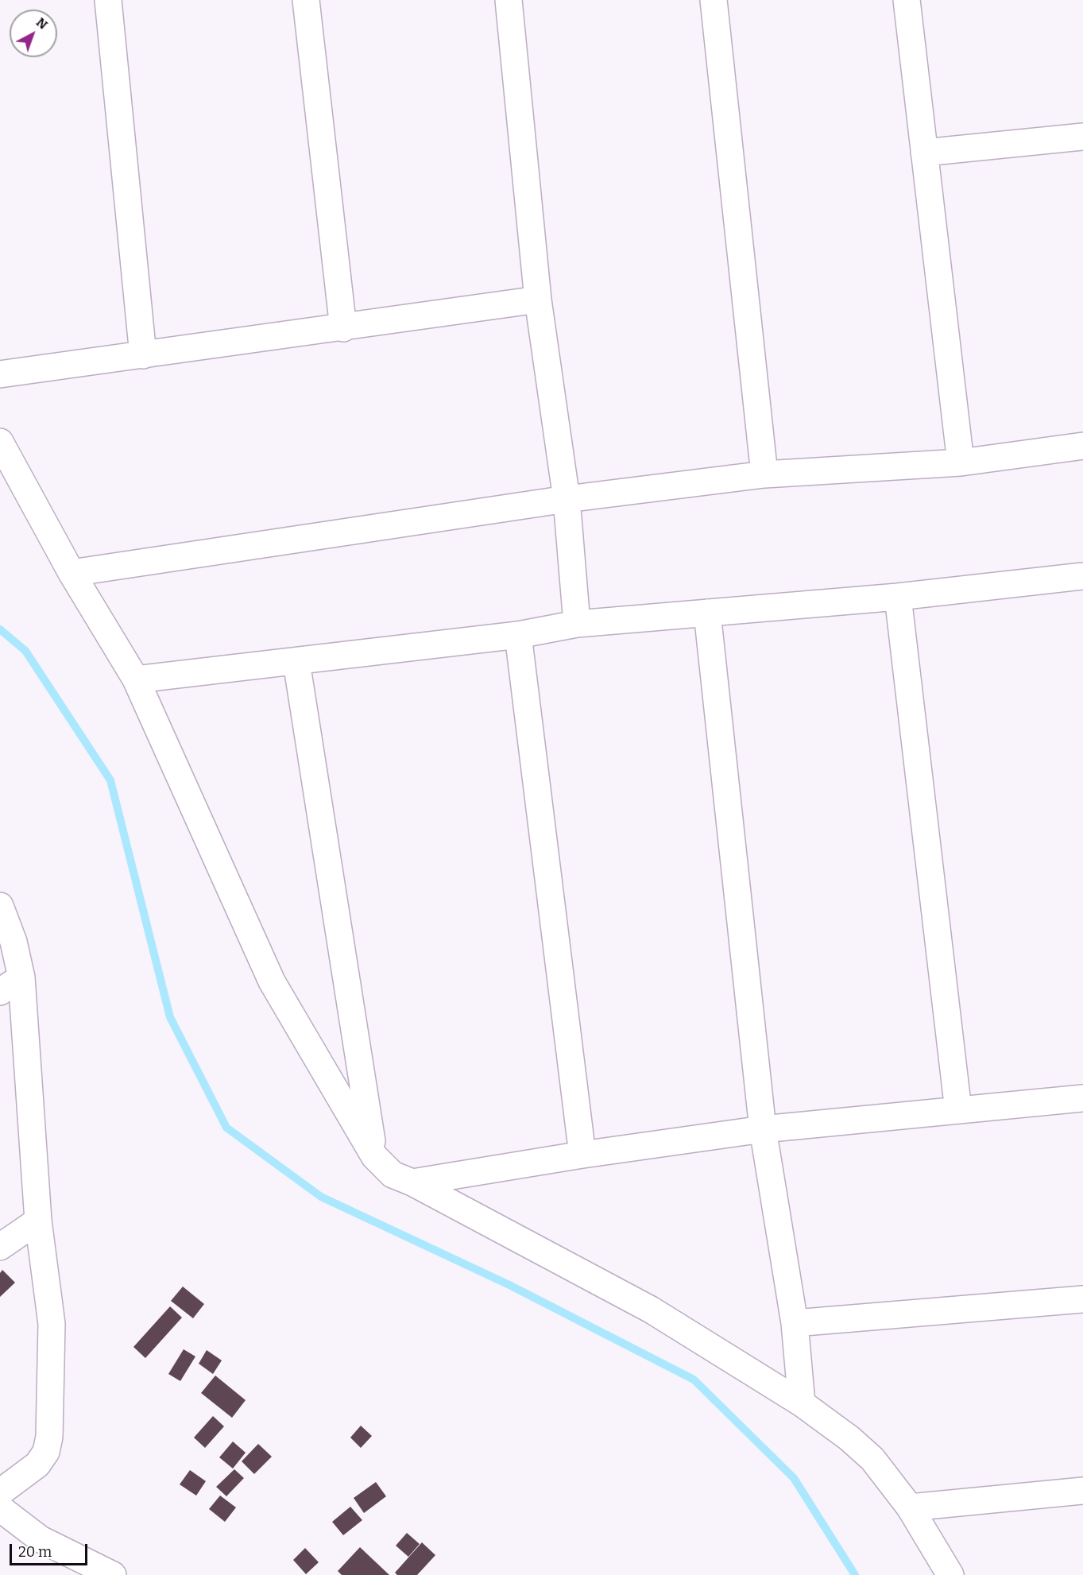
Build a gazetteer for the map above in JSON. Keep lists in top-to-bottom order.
{
  "scale_bar": "20 m",
  "north": "top right"
}
